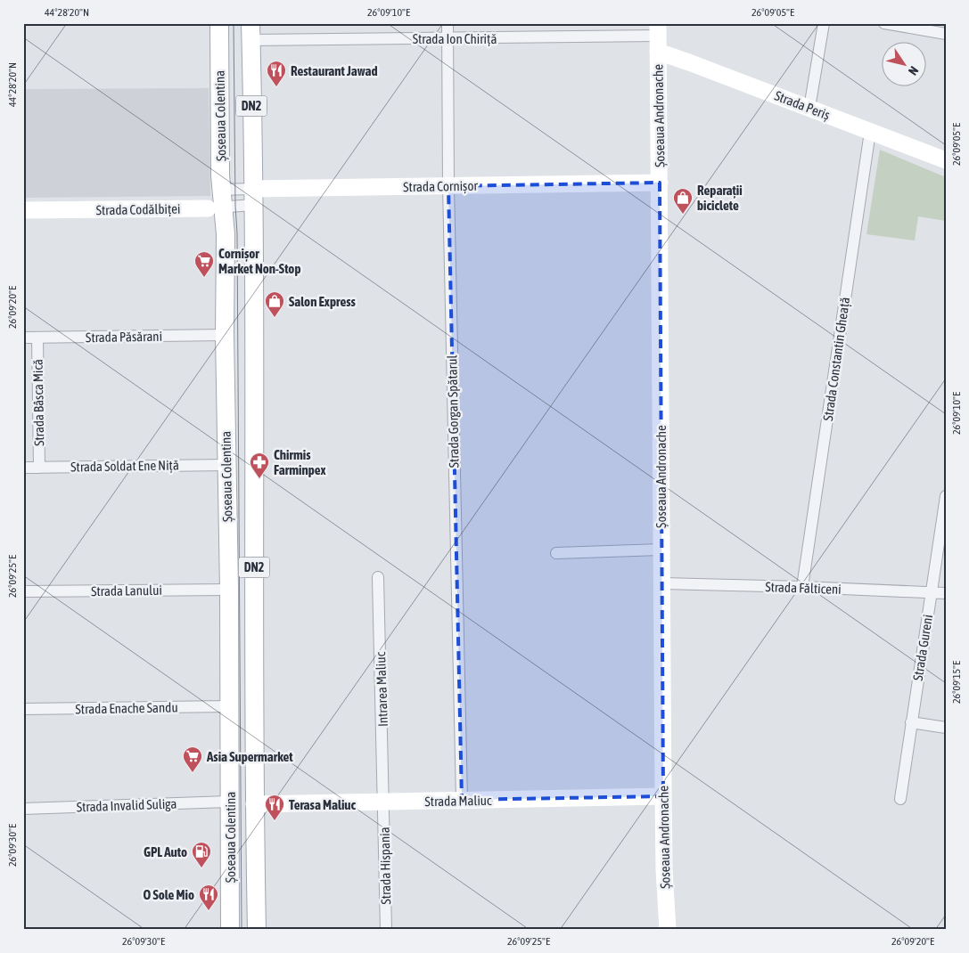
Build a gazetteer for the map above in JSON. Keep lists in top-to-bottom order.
{
  "streets": {
    "main road": ["DN2", "Șoseaua Colentina"],
    "street": [
      "Strada Ion Chiriță",
      "Strada Periș",
      "Șoseaua Andronache",
      "Strada Cornișor",
      "Strada Codălbiței",
      "Strada Păsărani",
      "Strada Constantin Gheață",
      "Strada Bâsca Mică",
      "Strada Gorgan Spătarul",
      "Strada Soldat Ene Niță",
      "Strada Fălticeni",
      "Strada Lanului",
      "Strada Gureni",
      "Intrarea Maliuc",
      "Strada Enache Sandu",
      "Strada Maliuc",
      "Strada Invalid Suliga",
      "Strada Hispania"
    ]
  },
  "crossings": [
    ["Strada Ion Chiriță", "Strada Periș"],
    ["Strada Ion Chiriță", "Șoseaua Colentina"],
    ["Strada Ion Chiriță", "Șoseaua Andronache"],
    ["Strada Ion Chiriță", "Strada Gorgan Spătarul"],
    ["Strada Periș", "Șoseaua Andronache"],
    ["Strada Periș", "Strada Constantin Gheață"],
    ["Șoseaua Colentina", "Strada Cornișor"],
    ["Șoseaua Colentina", "Strada Codălbiței"],
    ["Șoseaua Colentina", "Strada Păsărani"],
    ["Șoseaua Colentina", "Strada Soldat Ene Niță"],
    ["Șoseaua Colentina", "Strada Lanului"],
    ["Șoseaua Colentina", "Strada Enache Sandu"],
    ["Șoseaua Colentina", "Strada Maliuc"],
    ["Șoseaua Colentina", "Strada Invalid Suliga"],
    ["Șoseaua Andronache", "Strada Cornișor"],
    ["Șoseaua Andronache", "Strada Fălticeni"],
    ["Șoseaua Andronache", "Strada Maliuc"],
    ["Strada Cornișor", "Strada Codălbiței"],
    ["Strada Cornișor", "Strada Gorgan Spătarul"],
    ["Strada Păsărani", "Strada Bâsca Mică"],
    ["Strada Constantin Gheață", "Strada Fălticeni"],
    ["Strada Bâsca Mică", "Strada Soldat Ene Niță"],
    ["Strada Gorgan Spătarul", "Strada Maliuc"],
    ["Strada Fălticeni", "Strada Gureni"],
    ["Intrarea Maliuc", "Strada Maliuc"],
    ["Intrarea Maliuc", "Strada Hispania"],
    ["Strada Maliuc", "Strada Hispania"]
  ],
  "places": {
    "restaurant": ["Restaurant Jawad", "Terasa Maliuc", "O Sole Mio"],
    "shop": ["Reparații biciclete", "Salon Express"],
    "supermarket": ["Cornișor Market Non-Stop", "Asia Supermarket"],
    "pharmacy": ["Chirmis Farminpex"],
    "fuel station": ["GPL Auto"]
  },
  "north": "bottom right",
  "coordinates": [
    "44°28'20\"N",
    "26°09'10\"E",
    "26°09'05\"E",
    "26°09'20\"E",
    "26°09'25\"E",
    "26°09'15\"E",
    "26°09'30\"E"
  ]
}
